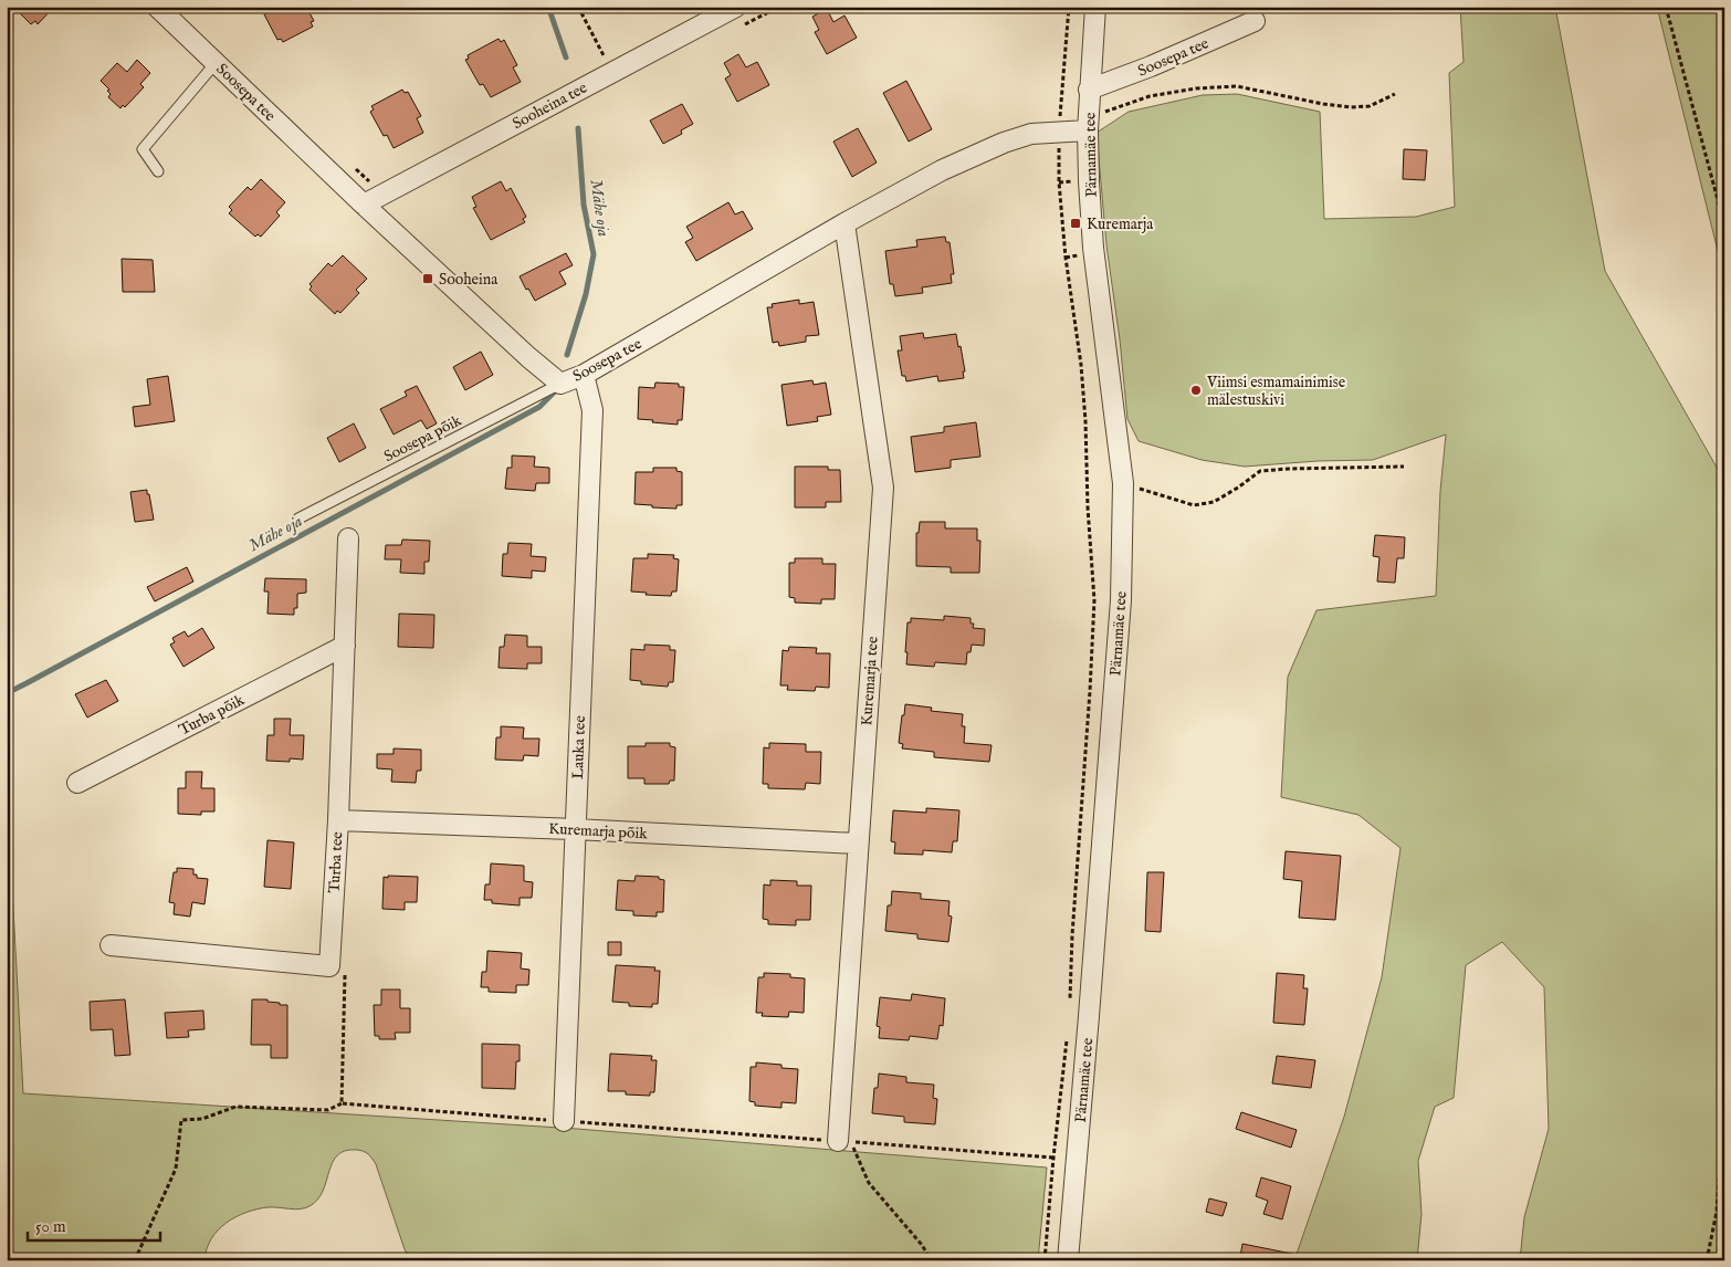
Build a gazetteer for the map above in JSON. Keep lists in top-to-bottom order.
{
  "streets": {
    "street": [
      "Soosepa tee",
      "Sooheina tee",
      "Pärnamäe tee",
      "Kuremarja tee",
      "Turba põik",
      "Lauka tee",
      "Kuremarja põik",
      "Turba tee"
    ],
    "lane": ["Soosepa põik"]
  },
  "crossings": [
    ["Soosepa tee", "Sooheina tee"],
    ["Soosepa tee", "Pärnamäe tee"],
    ["Soosepa tee", "Soosepa põik"],
    ["Soosepa tee", "Kuremarja tee"],
    ["Soosepa tee", "Lauka tee"],
    ["Kuremarja tee", "Kuremarja põik"],
    ["Turba põik", "Turba tee"],
    ["Lauka tee", "Kuremarja põik"],
    ["Kuremarja põik", "Turba tee"]
  ],
  "water": ["Mähe oja"],
  "places": {
    "transit": ["Kuremarja", "Sooheina"],
    "other": ["Viimsi esmamainimise mälestuskivi"]
  },
  "scale_bar": "50 m"
}
